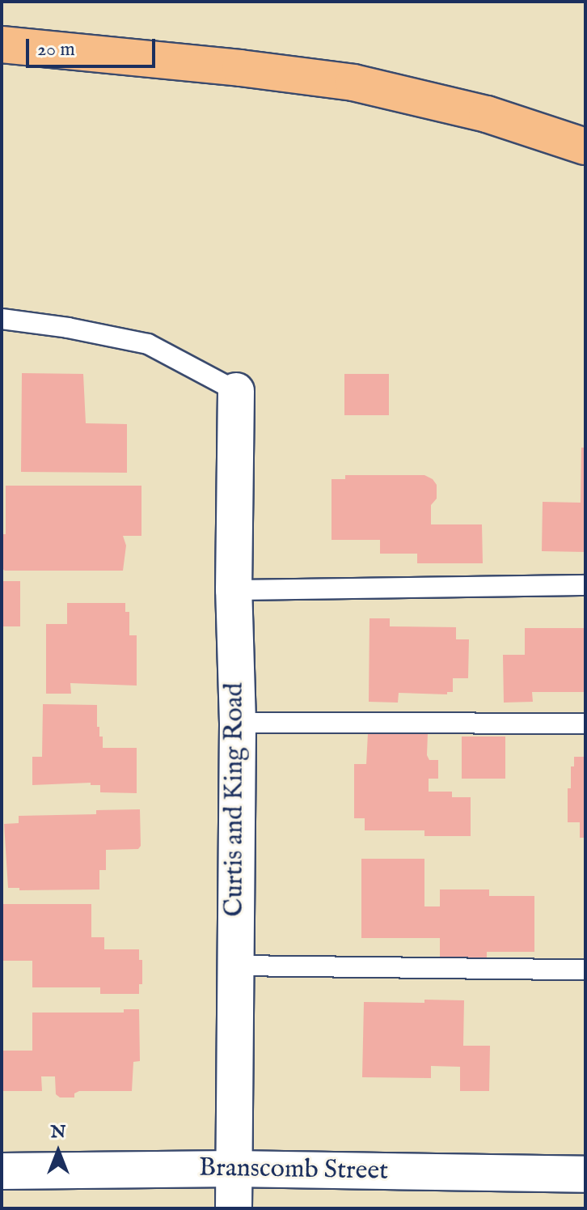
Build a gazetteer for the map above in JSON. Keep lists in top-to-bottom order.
{
  "streets": {
    "street": ["Curtis and King Road", "Branscomb Street"]
  },
  "crossings": [
    ["Curtis and King Road", "Branscomb Street"]
  ],
  "scale_bar": "20 m",
  "north": "top"
}
